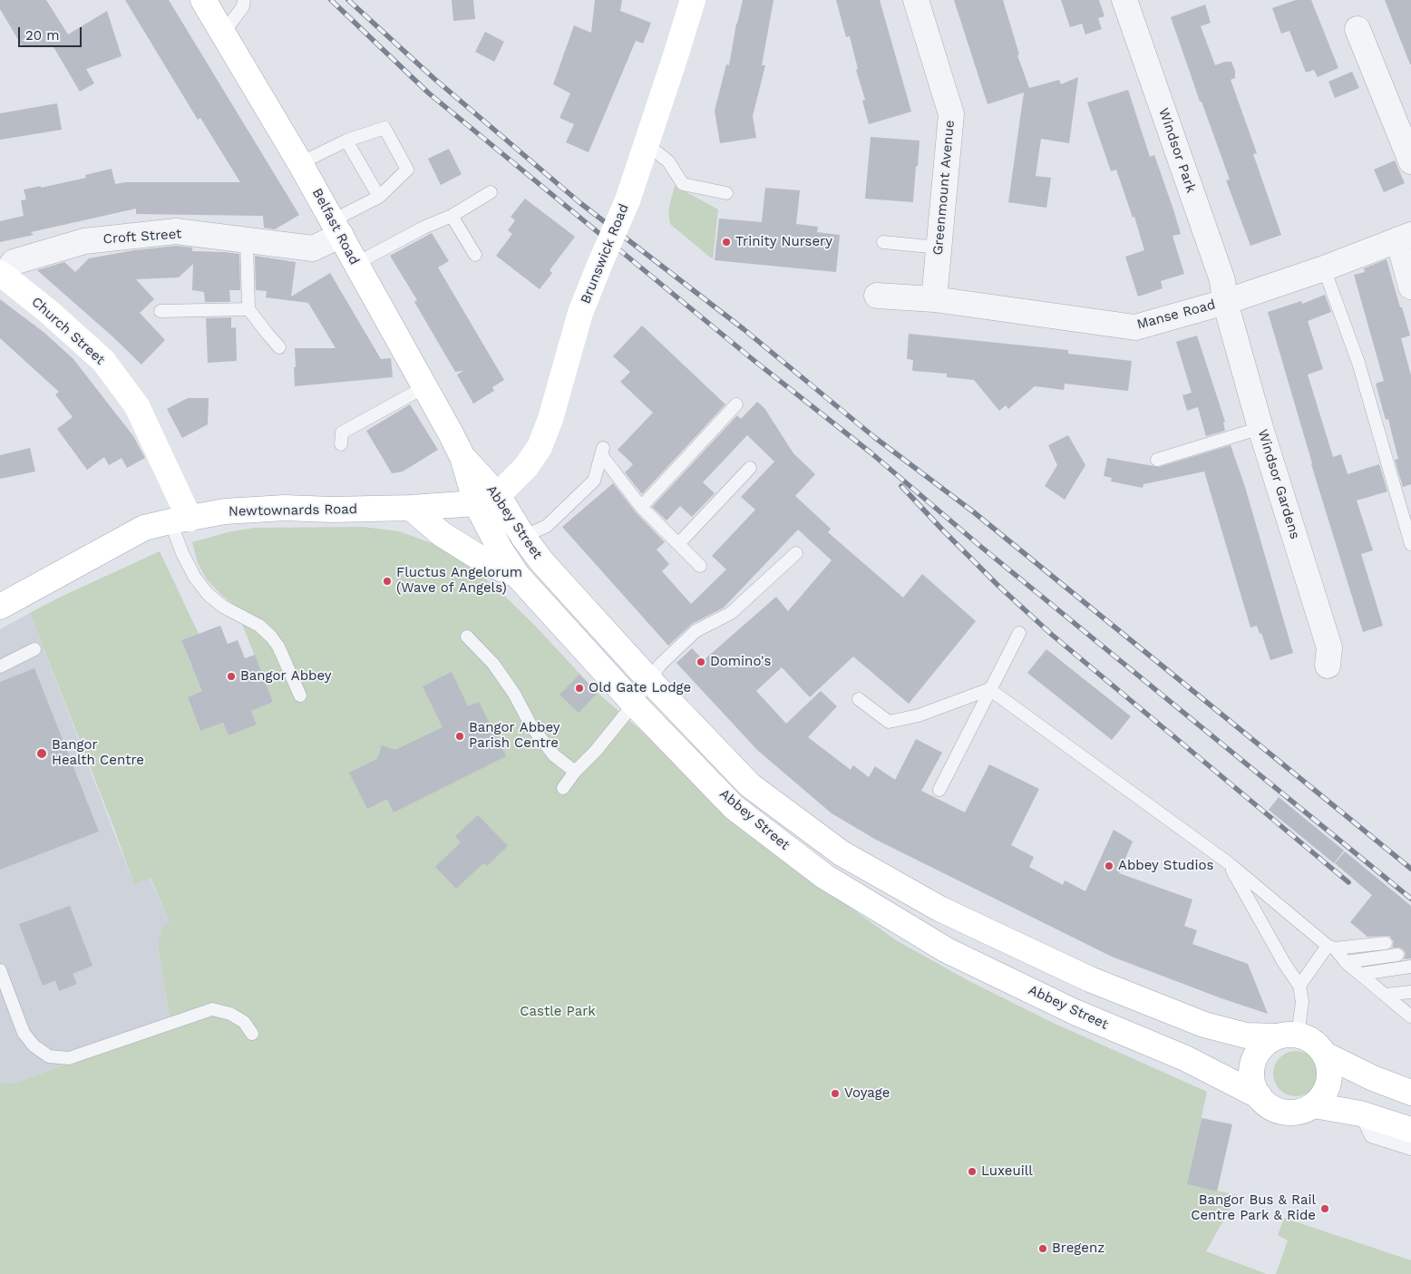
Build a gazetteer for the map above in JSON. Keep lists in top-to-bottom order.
{
  "streets": {
    "main road": [
      "Belfast Road",
      "Brunswick Road",
      "Church Street",
      "Newtownards Road",
      "Abbey Street"
    ],
    "street": [
      "Windsor Park",
      "Greenmount Avenue",
      "Croft Street",
      "Manse Road",
      "Windsor Gardens"
    ]
  },
  "crossings": [
    ["Windsor Park", "Manse Road"],
    ["Windsor Park", "Windsor Gardens"],
    ["Greenmount Avenue", "Manse Road"],
    ["Belfast Road", "Croft Street"],
    ["Belfast Road", "Abbey Street"],
    ["Croft Street", "Church Street"],
    ["Brunswick Road", "Newtownards Road"],
    ["Brunswick Road", "Abbey Street"],
    ["Manse Road", "Windsor Gardens"],
    ["Church Street", "Newtownards Road"],
    ["Newtownards Road", "Abbey Street"]
  ],
  "parks": ["Castle Park"],
  "places": [
    "Trinity Nursery",
    "Fluctus Angelorum (Wave of Angels)",
    "Domino's",
    "Bangor Abbey",
    "Old Gate Lodge",
    "Bangor Abbey Parish Centre",
    "Bangor Health Centre",
    "Abbey Studios",
    "Voyage",
    "Luxeuill",
    "Bangor Bus & Rail Centre Park & Ride",
    "Bregenz"
  ],
  "scale_bar": "20 m"
}
